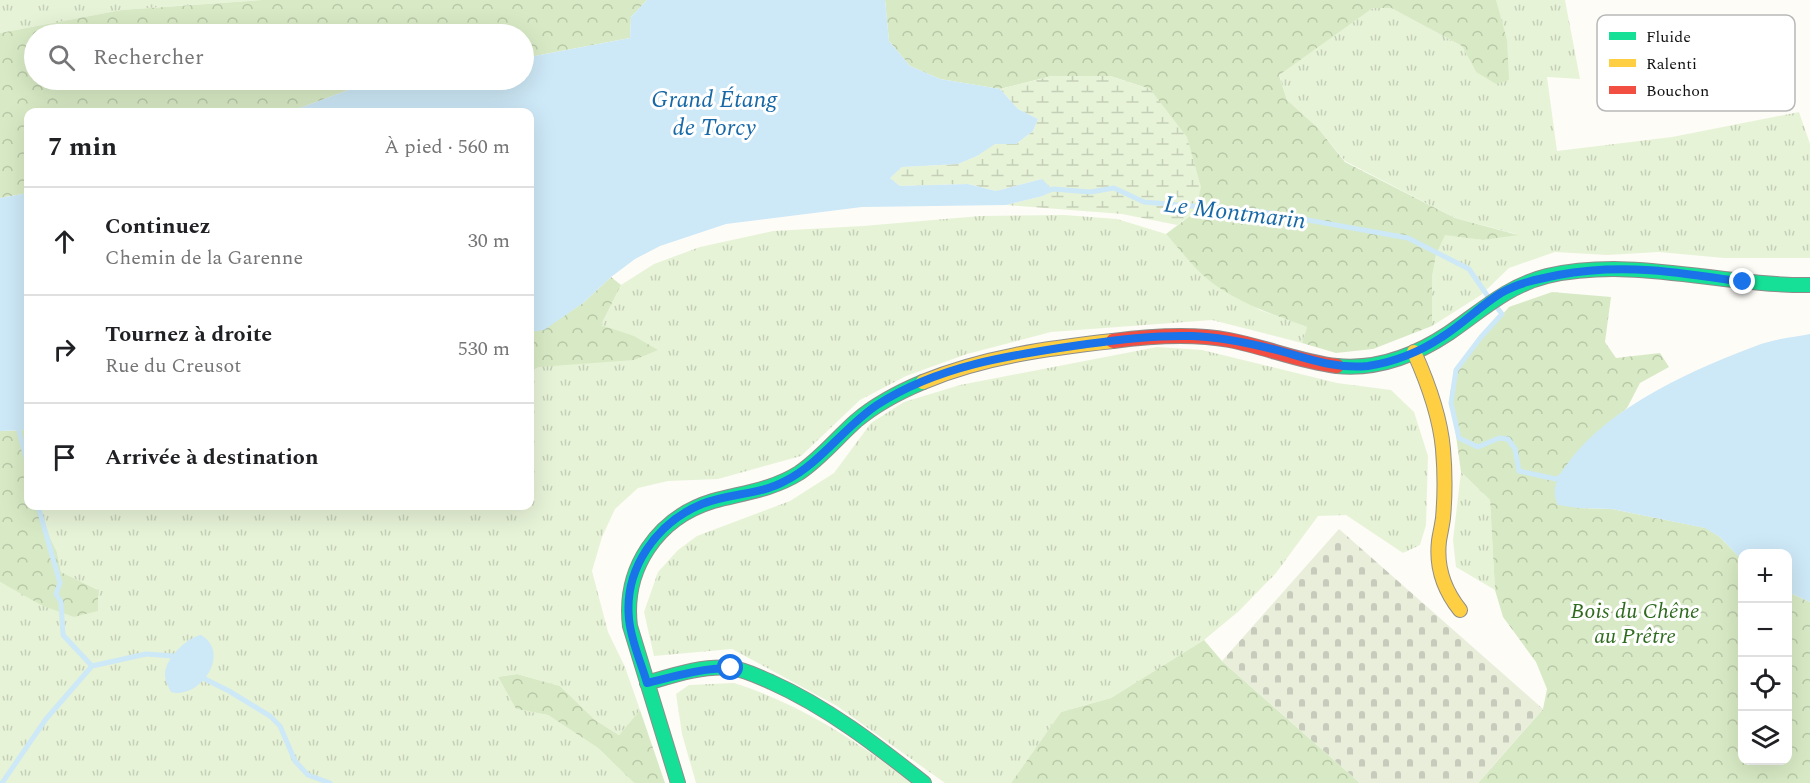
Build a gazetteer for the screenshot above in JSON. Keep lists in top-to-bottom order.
{
  "water": ["Grand Étang de Torcy", "Le Montmarin"],
  "parks": ["Bois du Chêne au Prêtre"],
  "legend": ["Fluide", "Ralenti", "Bouchon"],
  "page": {
    "search": "Rechercher",
    "heading": ["7 min", "À pied · 560 m"],
    "list": [
      ["Continuez", "Chemin de la Garenne", "30 m"],
      ["Tournez à droite", "Rue du Creusot", "530 m"],
      "Arrivée à destination"
    ],
    "map_buttons": ["+", "−"]
  }
}
